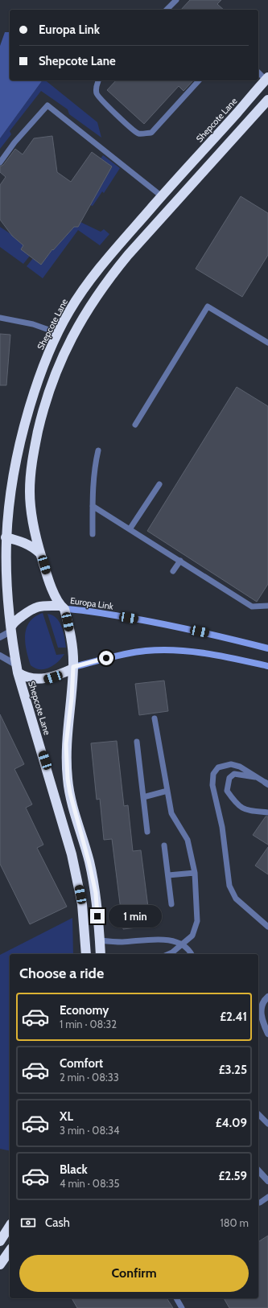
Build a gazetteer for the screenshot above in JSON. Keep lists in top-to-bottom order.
{
  "streets": {
    "highway": ["Shepcote Lane"],
    "street": ["Europa Link"]
  },
  "crossings": [
    ["Shepcote Lane", "Europa Link"]
  ],
  "page": {
    "banner": ["Europa Link", "Shepcote Lane"],
    "bubble": "1 min",
    "heading": "Choose a ride",
    "list": [
      {
        "name": "Economy",
        "note": "1 min · 08:32",
        "value": "£2.41"
      },
      {
        "name": "Comfort",
        "note": "2 min · 08:33",
        "value": "£3.25"
      },
      {
        "name": "XL",
        "note": "3 min · 08:34",
        "value": "£4.09"
      },
      {
        "name": "Black",
        "note": "4 min · 08:35",
        "value": "£2.59"
      }
    ],
    "pay": ["Cash", "180 m"],
    "buttons": "Confirm"
  }
}
